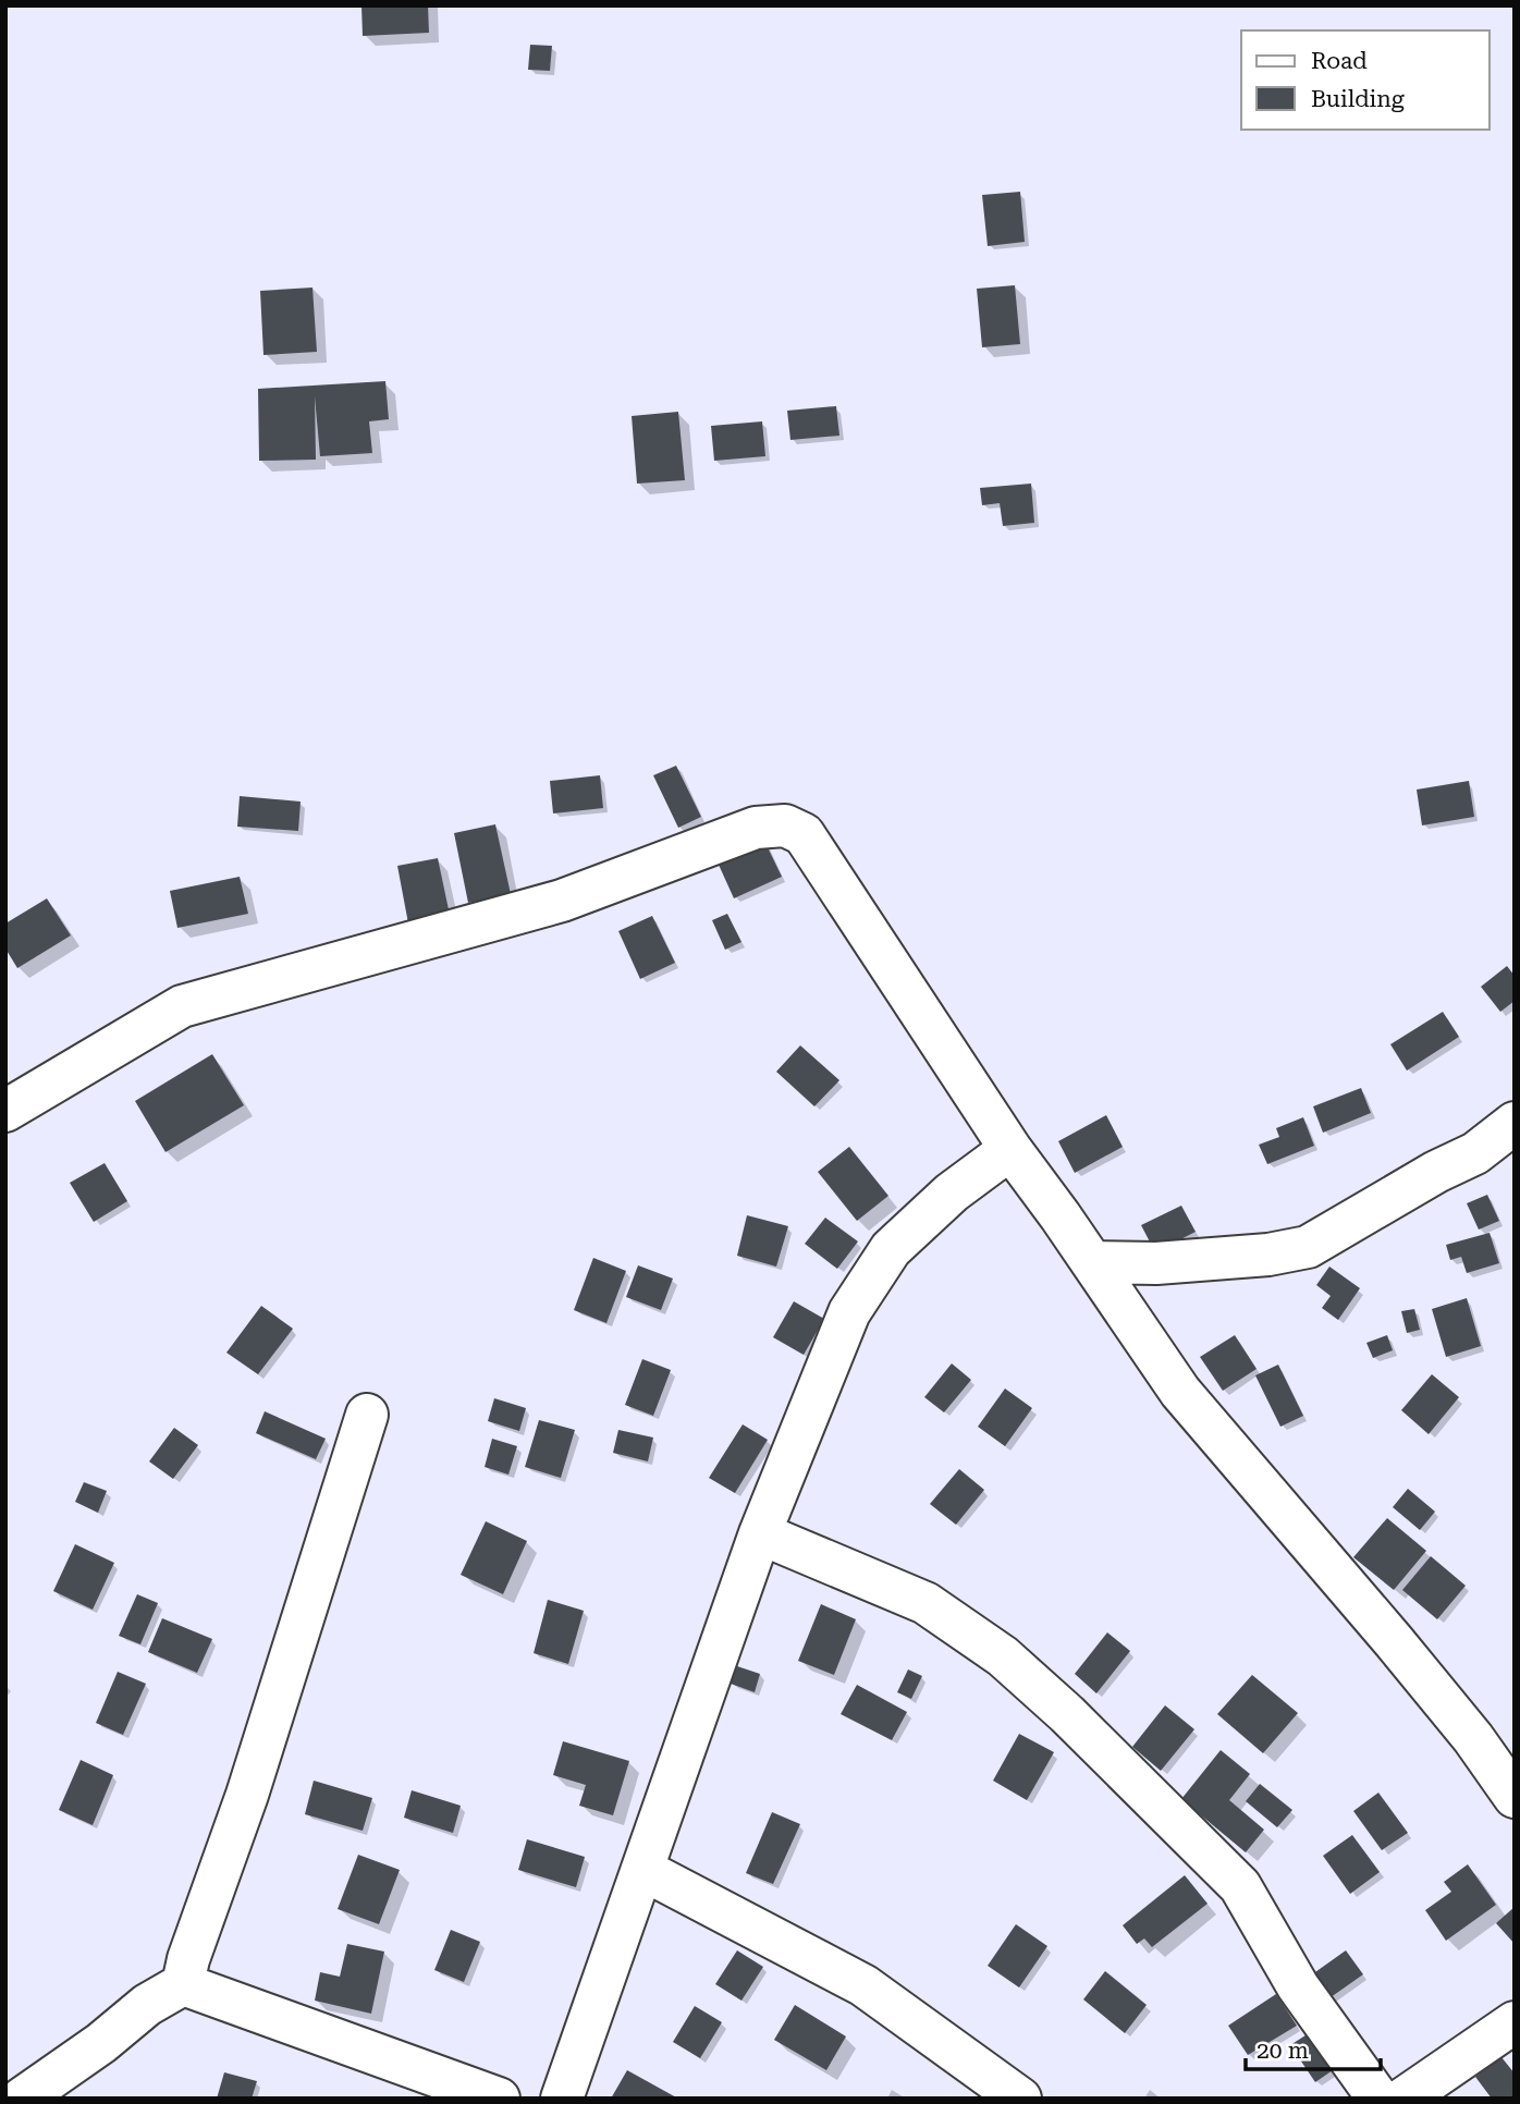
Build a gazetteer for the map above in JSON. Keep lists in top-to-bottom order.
{
  "legend": ["Road", "Building"],
  "scale_bar": "20 m"
}
